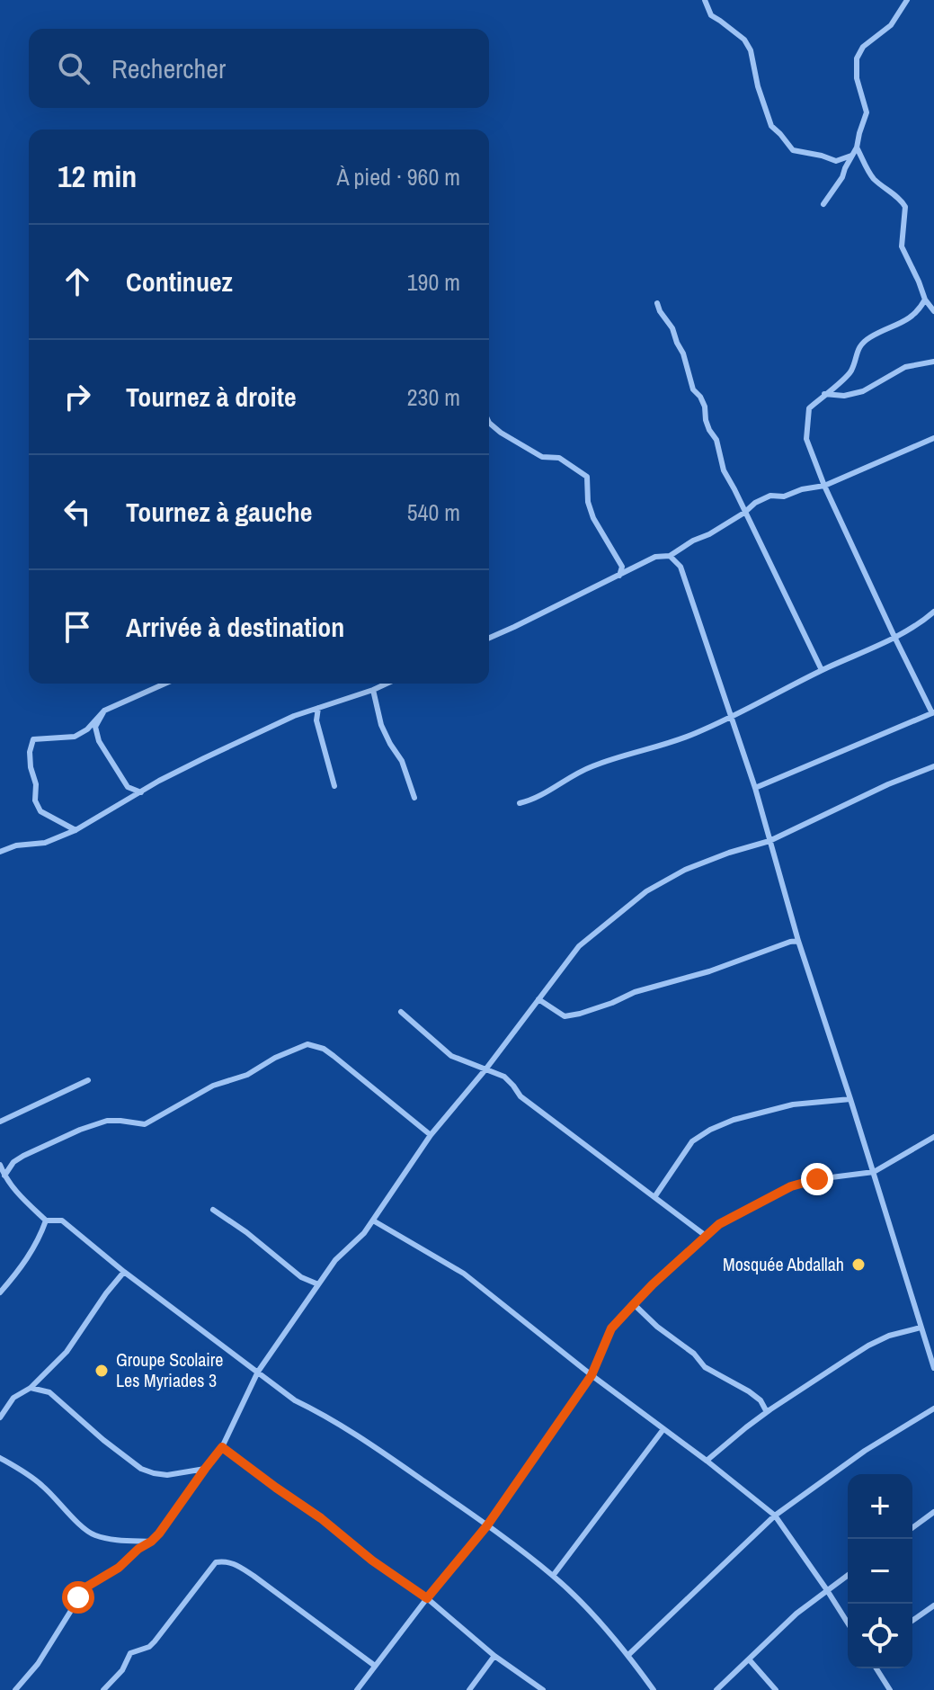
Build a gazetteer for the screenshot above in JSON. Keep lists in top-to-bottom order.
{
  "places": ["Mosquée Abdallah", "Groupe Scolaire Les Myriades 3"],
  "page": {
    "search": "Rechercher",
    "heading": ["12 min", "À pied · 960 m"],
    "list": [
      ["Continuez", "190 m"],
      ["Tournez à droite", "230 m"],
      ["Tournez à gauche", "540 m"],
      "Arrivée à destination"
    ],
    "map_buttons": ["+", "−"]
  }
}
